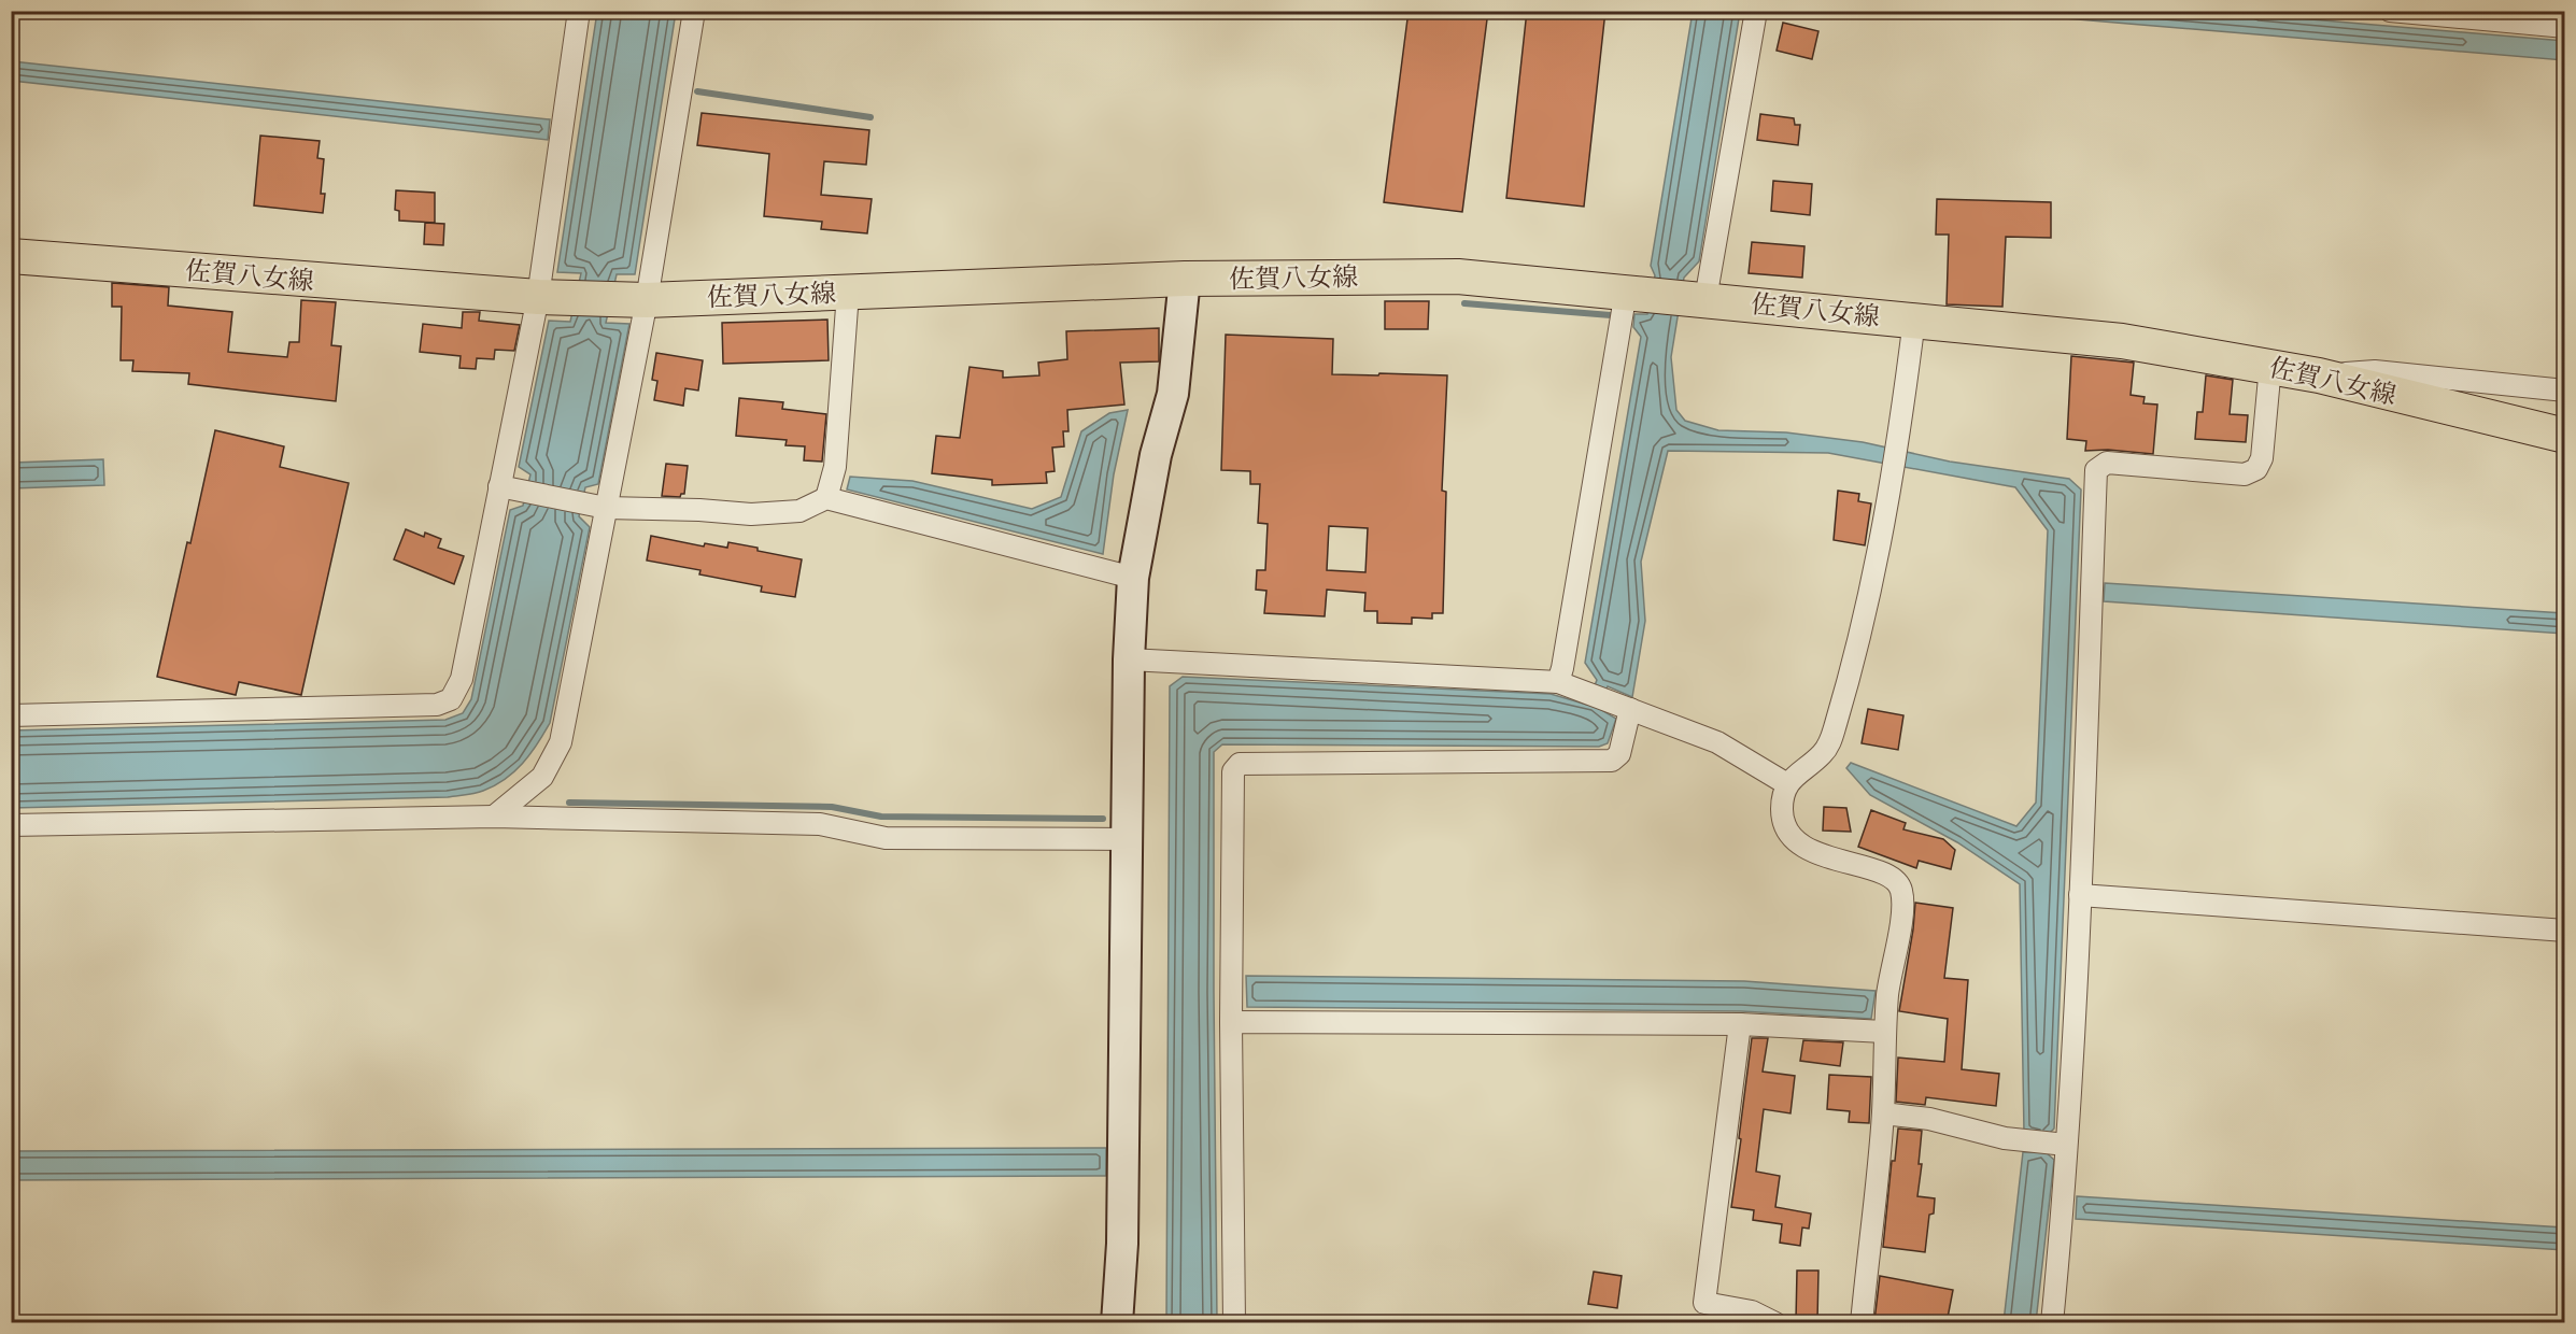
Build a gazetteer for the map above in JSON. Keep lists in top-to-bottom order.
{
  "streets": {
    "main road": ["佐賀八女線"]
  }
}
